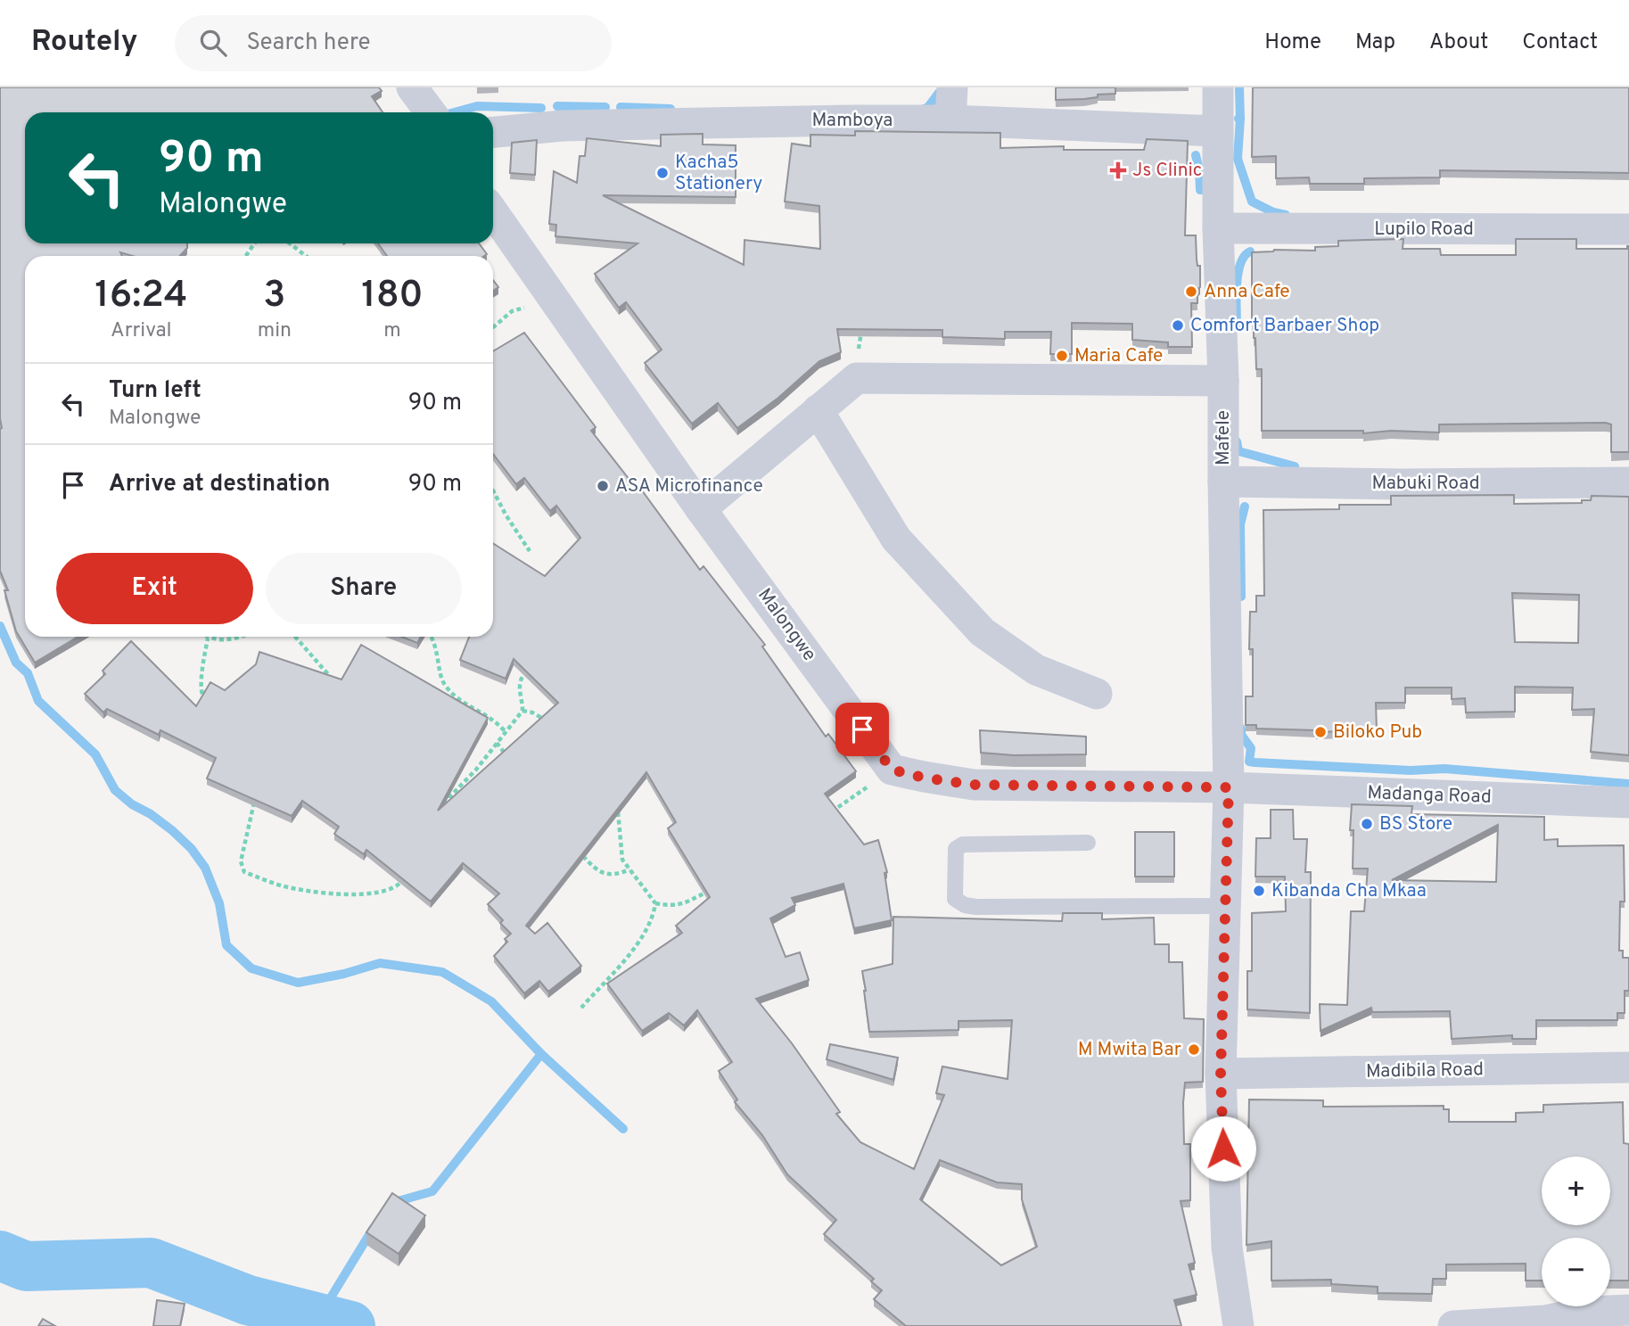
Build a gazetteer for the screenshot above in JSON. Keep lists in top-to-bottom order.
{
  "streets": {
    "street": [
      "Mamboya",
      "Lupilo Road",
      "Mafele",
      "Mabuki Road",
      "Malongwe",
      "Madanga Road",
      "Madibila Road"
    ]
  },
  "crossings": [
    ["Mamboya", "Mafele"],
    ["Lupilo Road", "Mafele"],
    ["Mafele", "Mabuki Road"],
    ["Mafele", "Madanga Road"],
    ["Mafele", "Madibila Road"]
  ],
  "places": {
    "health": ["Js Clinic"],
    "other": [
      "Kacha5 Stationery",
      "Anna Cafe",
      "Comfort Barbaer Shop",
      "Maria Cafe",
      "ASA Microfinance",
      "Biloko Pub",
      "BS Store",
      "Kibanda Cha Mkaa",
      "M Mwita Bar"
    ]
  },
  "page": {
    "header": "Routely",
    "search": "Search here",
    "nav": [
      "Home",
      "Map",
      "About",
      "Contact"
    ],
    "turn": ["90 m", "Malongwe"],
    "eta": [
      "16:24",
      "Arrival",
      "3",
      "min",
      "180",
      "m"
    ],
    "list": [
      {
        "name": "Turn left",
        "note": "Malongwe",
        "value": "90 m"
      },
      {
        "name": "Arrive at destination",
        "value": "90 m"
      }
    ],
    "buttons": ["Exit", "Share"],
    "map_buttons": ["+", "−"]
  }
}
